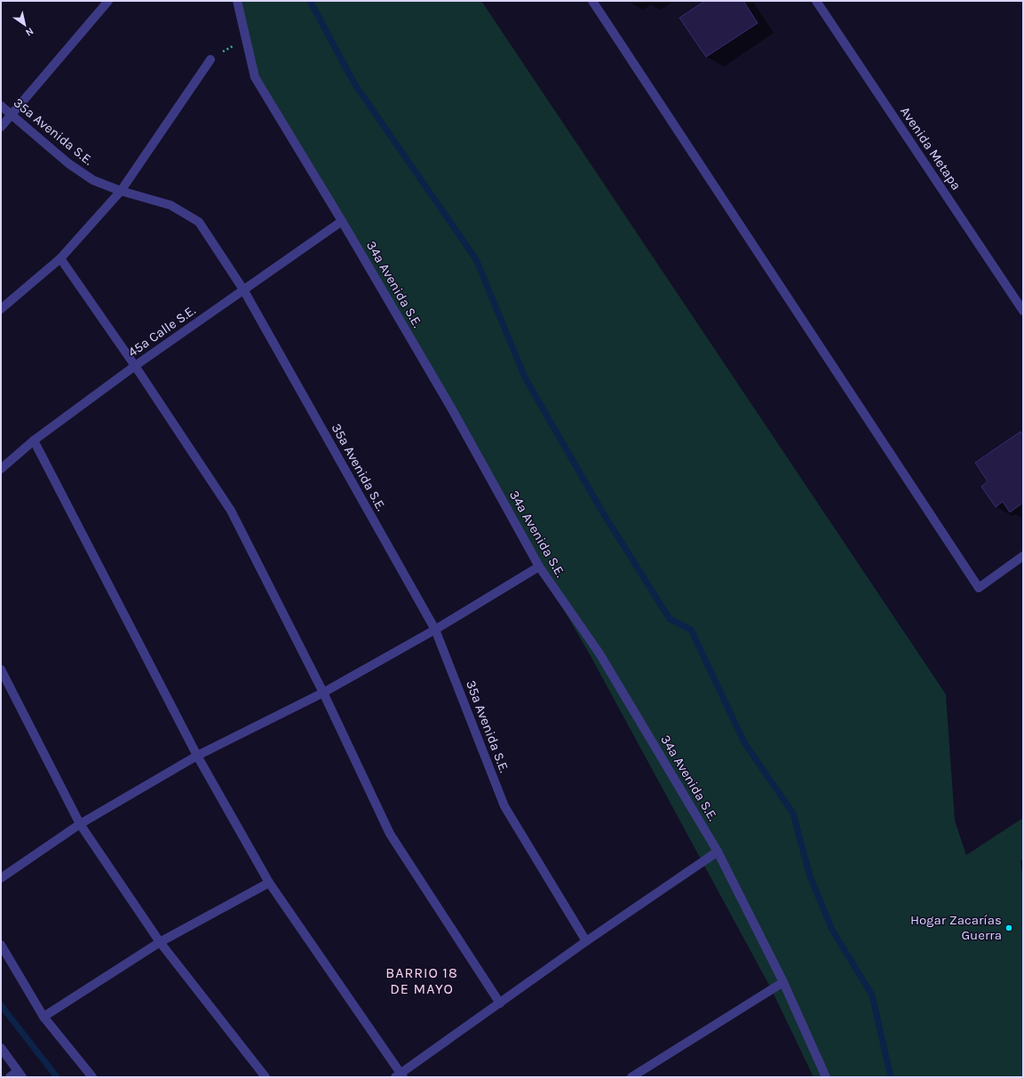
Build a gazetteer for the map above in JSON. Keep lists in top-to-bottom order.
{
  "streets": {
    "street": [
      "35a Avenida S.E.",
      "Avenida Metapa",
      "34a Avenida S.E.",
      "45a Calle S.E."
    ]
  },
  "crossings": [
    ["35a Avenida S.E.", "45a Calle S.E."],
    ["34a Avenida S.E.", "45a Calle S.E."]
  ],
  "districts": ["BARRIO 18 DE MAYO"],
  "places": ["Hogar Zacarías Guerra"],
  "north": "bottom right"
}
